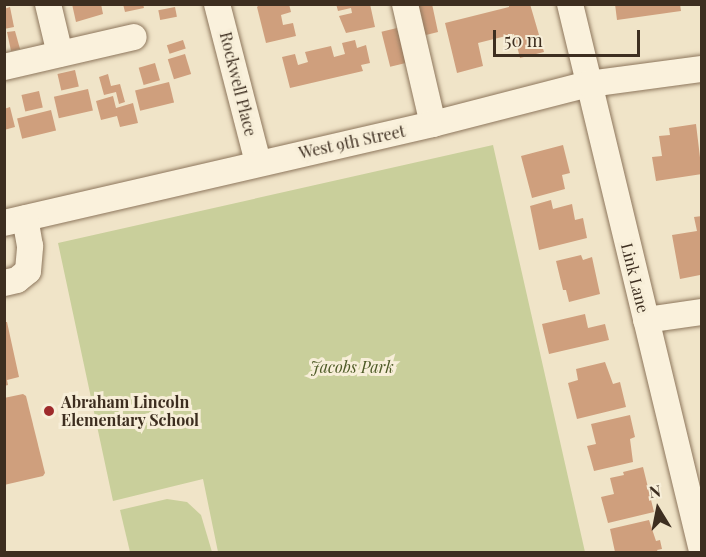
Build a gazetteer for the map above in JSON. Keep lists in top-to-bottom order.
{
  "streets": {
    "street": ["Rockwell Place", "West 9th Street", "Link Lane"]
  },
  "crossings": [
    ["Rockwell Place", "West 9th Street"],
    ["West 9th Street", "Link Lane"]
  ],
  "parks": ["Jacobs Park"],
  "places": ["Abraham Lincoln Elementary School"],
  "scale_bar": "50 m",
  "north": "top"
}
